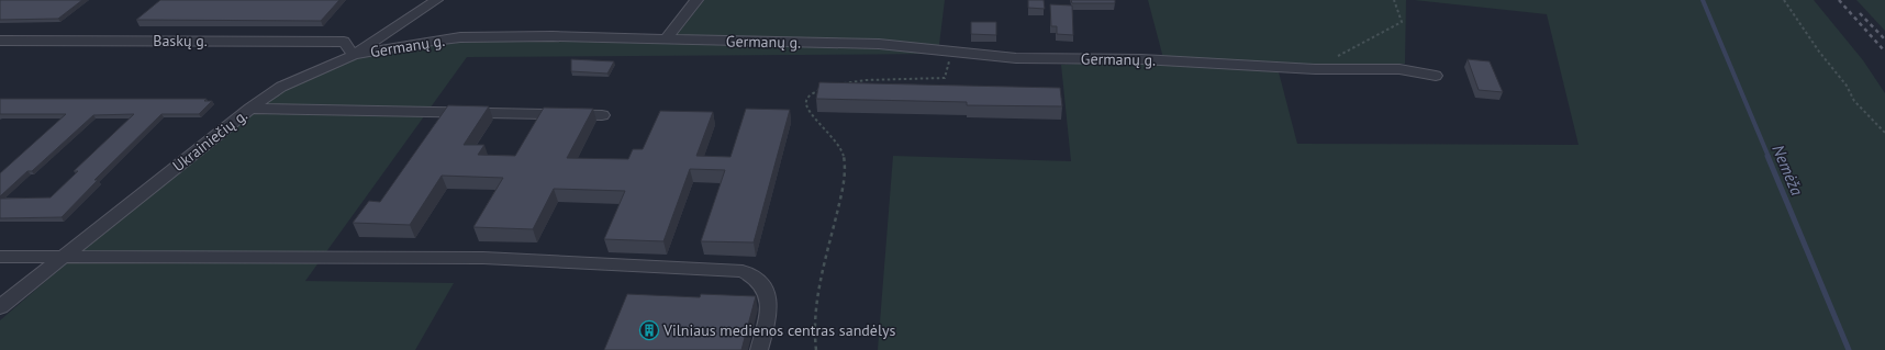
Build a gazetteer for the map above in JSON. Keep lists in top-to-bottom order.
{
  "streets": {
    "street": ["Baskų g.", "Germanų g.", "Ukrainiečių g."]
  },
  "crossings": [
    ["Baskų g.", "Germanų g."],
    ["Baskų g.", "Ukrainiečių g."],
    ["Germanų g.", "Ukrainiečių g."]
  ],
  "water": ["Nemėža"],
  "places": {
    "building": ["Vilniaus medienos centras sandėlys"]
  }
}
